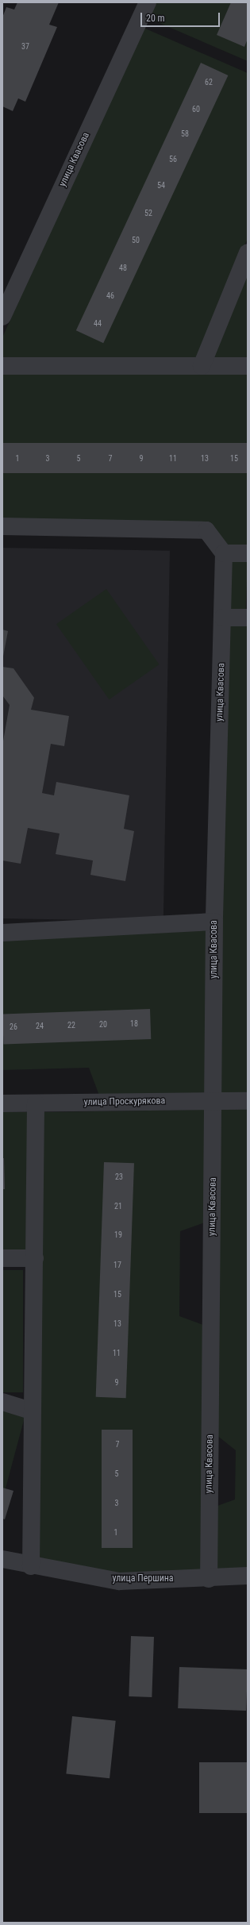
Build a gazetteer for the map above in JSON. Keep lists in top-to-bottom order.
{
  "streets": {
    "street": ["улица Квасова", "улица Проскурякова", "улица Першина"]
  },
  "crossings": [
    ["улица Квасова", "улица Проскурякова"],
    ["улица Квасова", "улица Першина"]
  ],
  "house_numbers": [
    "37",
    "62",
    "60",
    "58",
    "56",
    "54",
    "52",
    "50",
    "48",
    "46",
    "44",
    "1",
    "3",
    "5",
    "7",
    "9",
    "11",
    "13",
    "15",
    "18",
    "20",
    "22",
    "24",
    "26",
    "23",
    "21",
    "19",
    "17",
    "15",
    "13",
    "11",
    "9",
    "7",
    "5",
    "3",
    "1"
  ],
  "scale_bar": "20 m"
}
